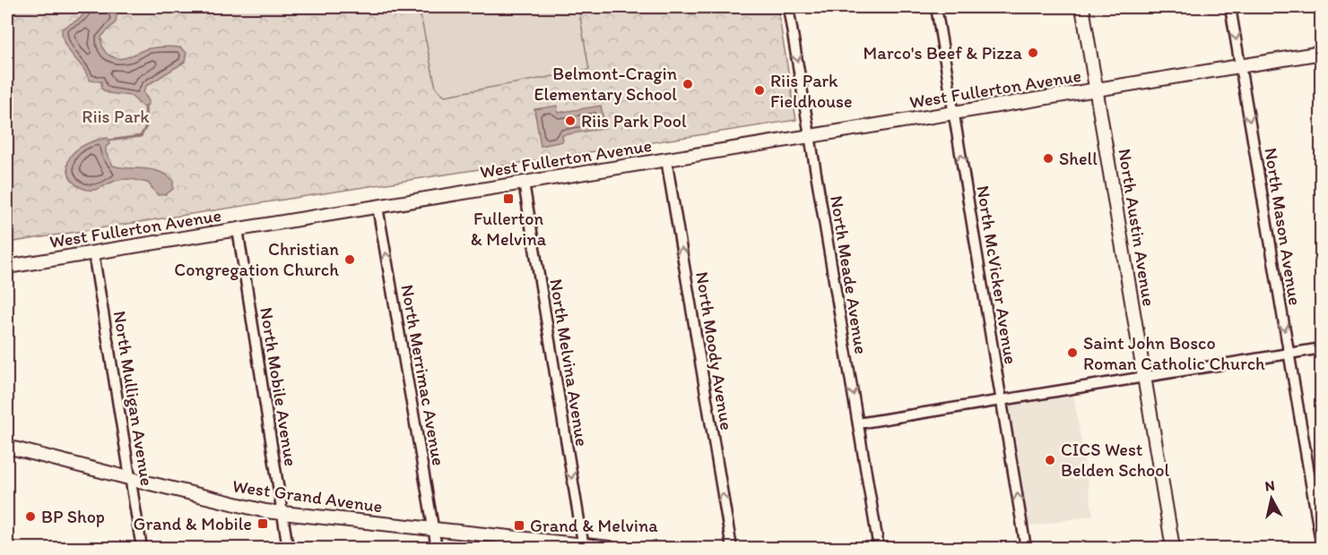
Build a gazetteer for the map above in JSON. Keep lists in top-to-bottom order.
{
  "streets": {
    "main road": ["West Fullerton Avenue", "North Austin Avenue", "West Grand Avenue"],
    "street": [
      "North Mason Avenue",
      "North Meade Avenue",
      "North McVicker Avenue",
      "North Moody Avenue",
      "North Melvina Avenue",
      "North Merrimac Avenue",
      "North Mobile Avenue",
      "North Mulligan Avenue"
    ]
  },
  "crossings": [
    ["West Fullerton Avenue", "North Mason Avenue"],
    ["West Fullerton Avenue", "North Austin Avenue"],
    ["West Fullerton Avenue", "North Meade Avenue"],
    ["West Fullerton Avenue", "North McVicker Avenue"],
    ["West Fullerton Avenue", "North Moody Avenue"],
    ["West Fullerton Avenue", "North Melvina Avenue"],
    ["West Fullerton Avenue", "North Merrimac Avenue"],
    ["West Fullerton Avenue", "North Mobile Avenue"],
    ["West Fullerton Avenue", "North Mulligan Avenue"],
    ["North Melvina Avenue", "West Grand Avenue"],
    ["North Merrimac Avenue", "West Grand Avenue"],
    ["North Mobile Avenue", "West Grand Avenue"],
    ["North Mulligan Avenue", "West Grand Avenue"]
  ],
  "one_way": [
    "North Mason Avenue",
    "North Meade Avenue",
    "North McVicker Avenue",
    "North Moody Avenue",
    "North Melvina Avenue",
    "North Merrimac Avenue"
  ],
  "parks": ["Riis Park"],
  "places": {
    "other": [
      "Marco's Beef & Pizza",
      "Belmont-Cragin Elementary School",
      "Riis Park Fieldhouse",
      "Riis Park Pool",
      "Shell",
      "Christian Congregation Church",
      "Saint John Bosco Roman Catholic Church",
      "CICS West Belden School",
      "BP Shop"
    ],
    "transit": ["Fullerton & Melvina", "Grand & Mobile", "Grand & Melvina"]
  },
  "north": "top"
}
